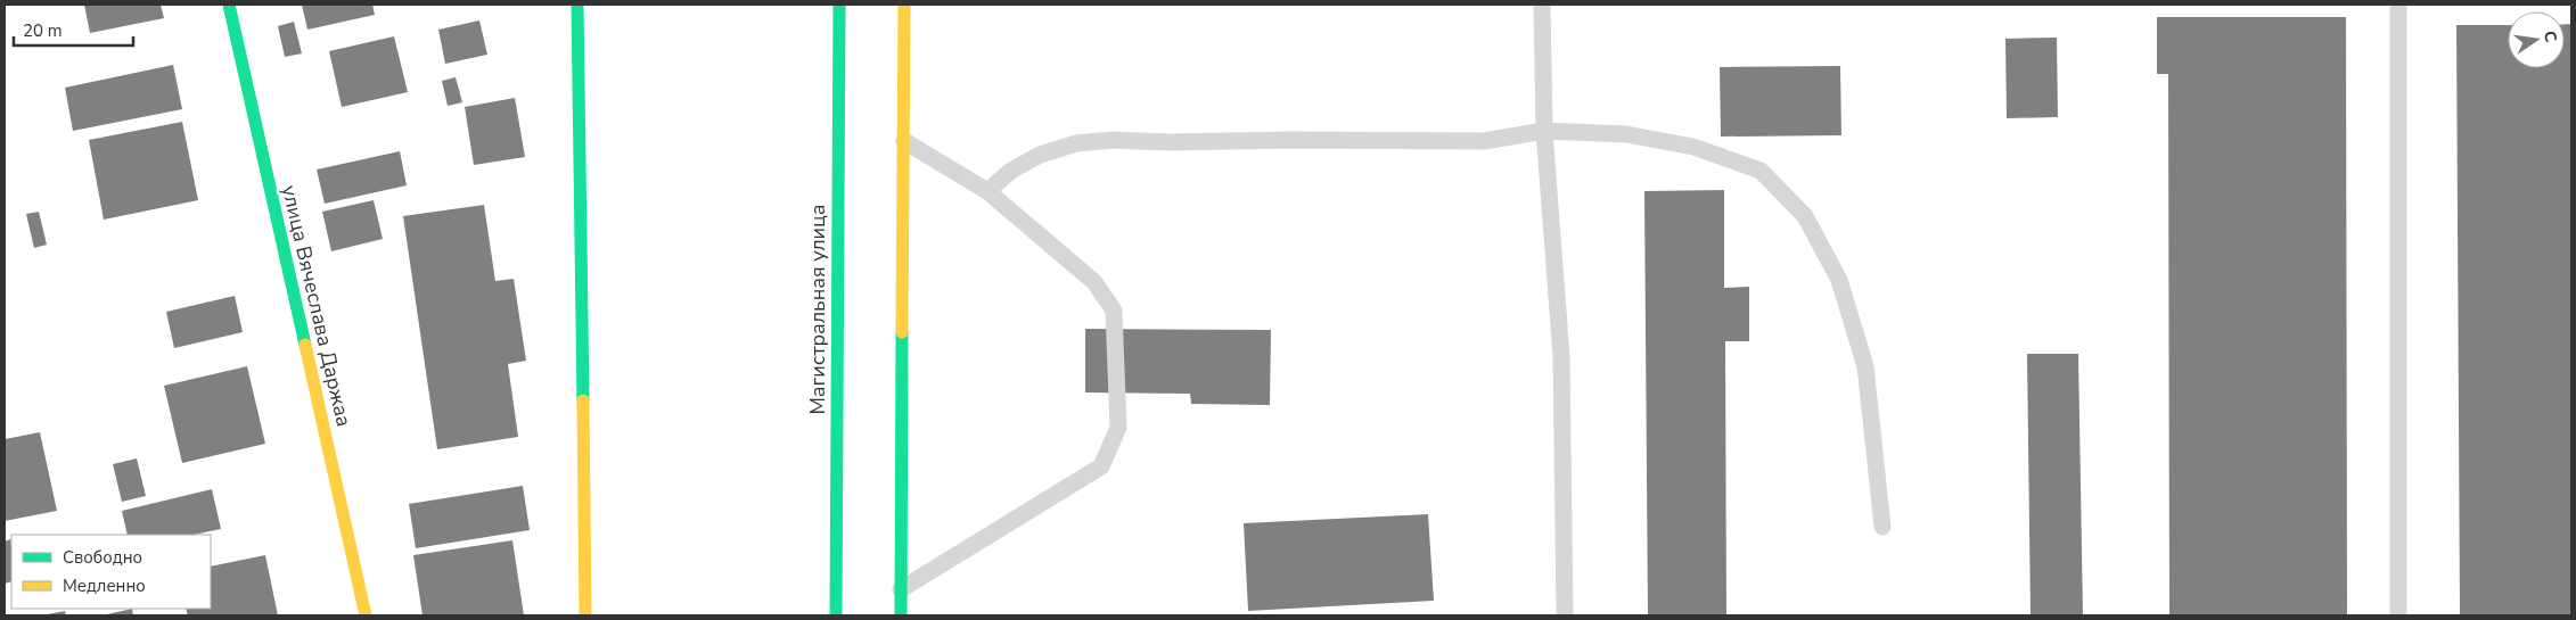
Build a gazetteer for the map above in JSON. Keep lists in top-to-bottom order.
{
  "streets": {
    "street": ["улица Вячеслава Даржаа", "Магистральная улица"]
  },
  "legend": ["Свободно", "Медленно"],
  "scale_bar": "20 m",
  "north": "right"
}
